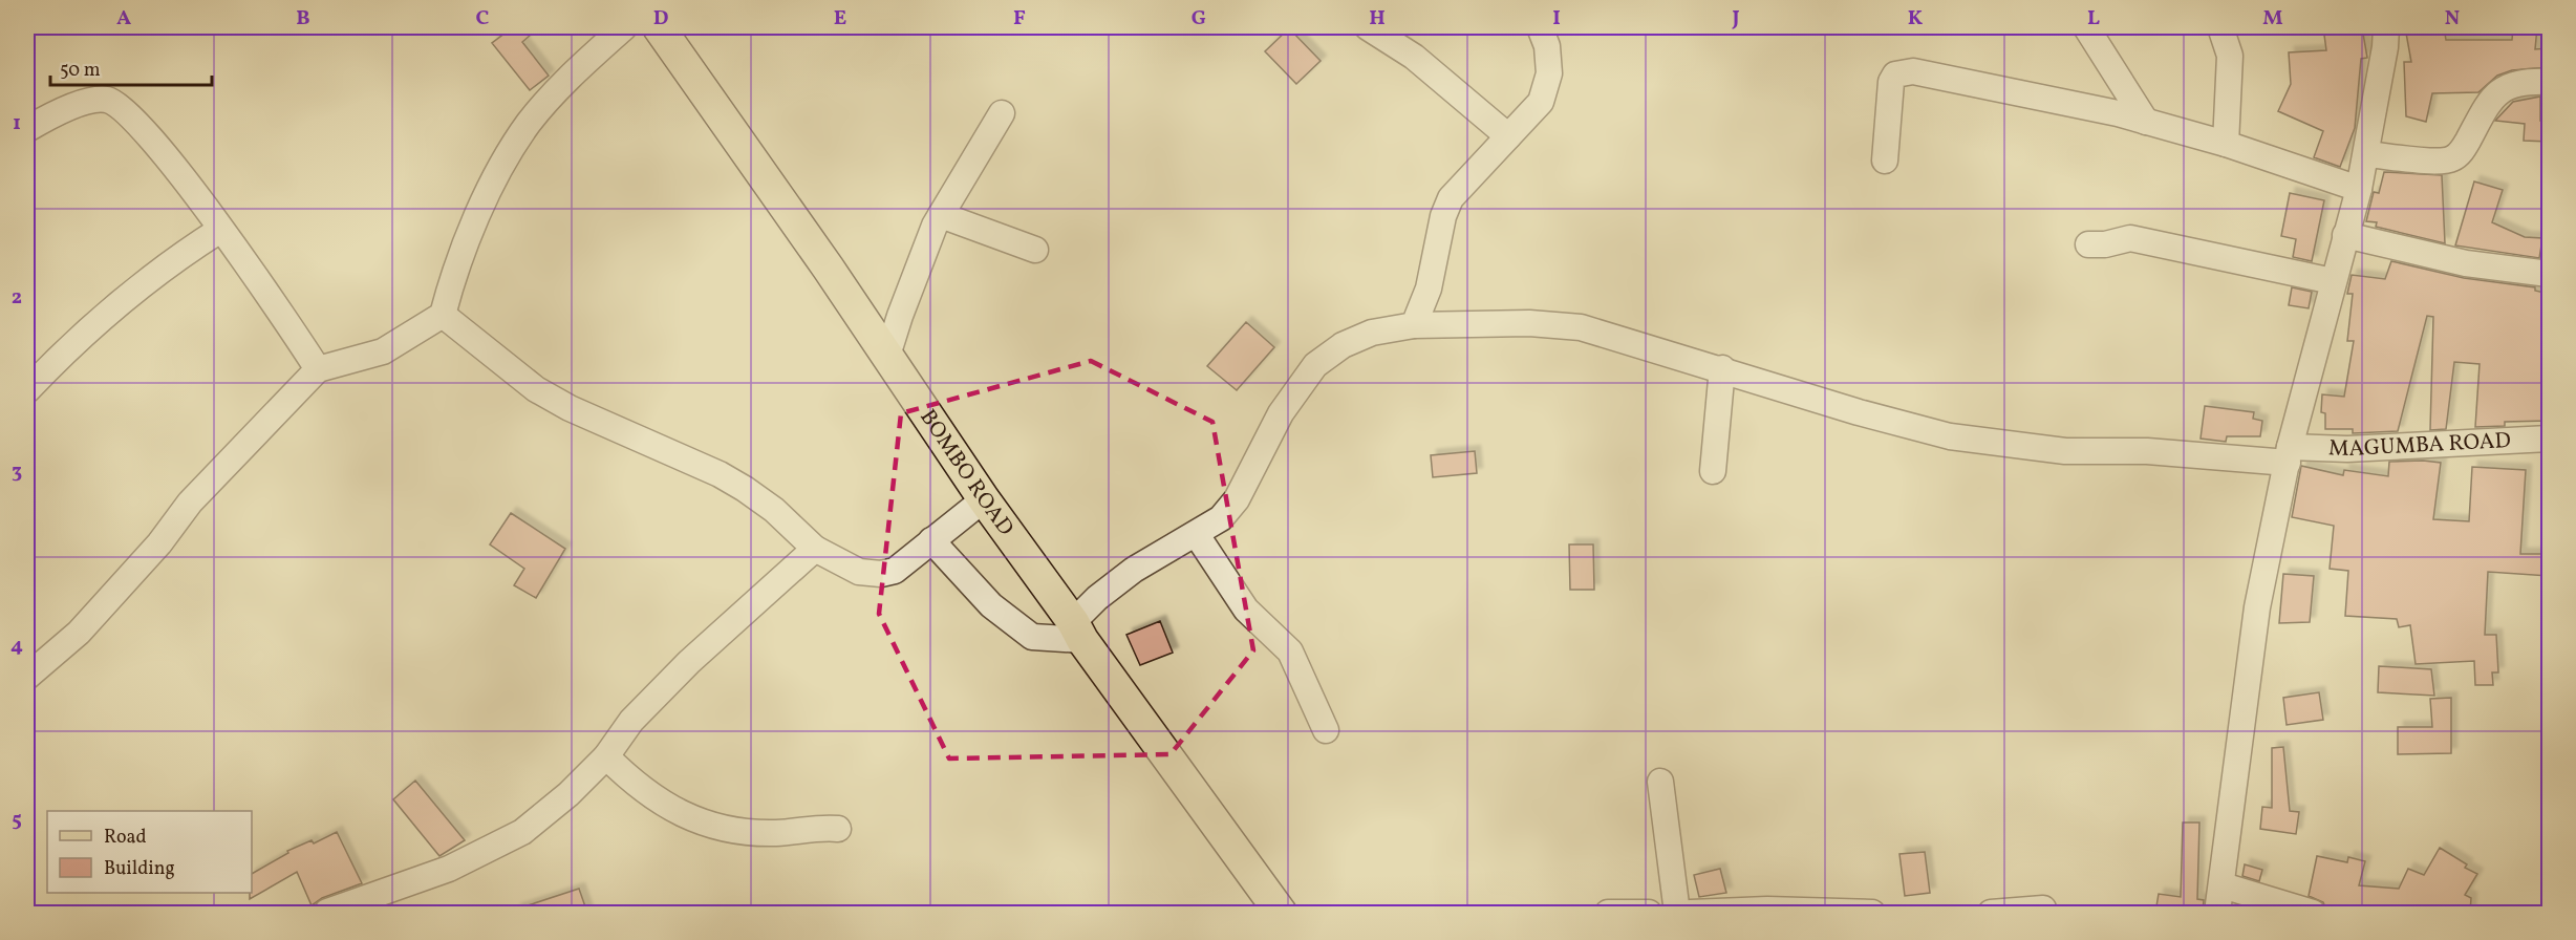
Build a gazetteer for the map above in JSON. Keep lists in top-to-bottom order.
{
  "streets": {
    "main road": ["BOMBO ROAD"],
    "street": ["MAGUMBA ROAD"]
  },
  "crossings": [
    ["MAGUMBA ROAD", "BOMBO ROAD"]
  ],
  "legend": ["Road", "Building"],
  "scale_bar": "50 m",
  "grid": {
    "columns": [
      "A",
      "B",
      "C",
      "D",
      "E",
      "F",
      "G",
      "H",
      "I",
      "J",
      "K",
      "L",
      "M",
      "N"
    ],
    "rows": [
      "1",
      "2",
      "3",
      "4",
      "5"
    ]
  }
}
